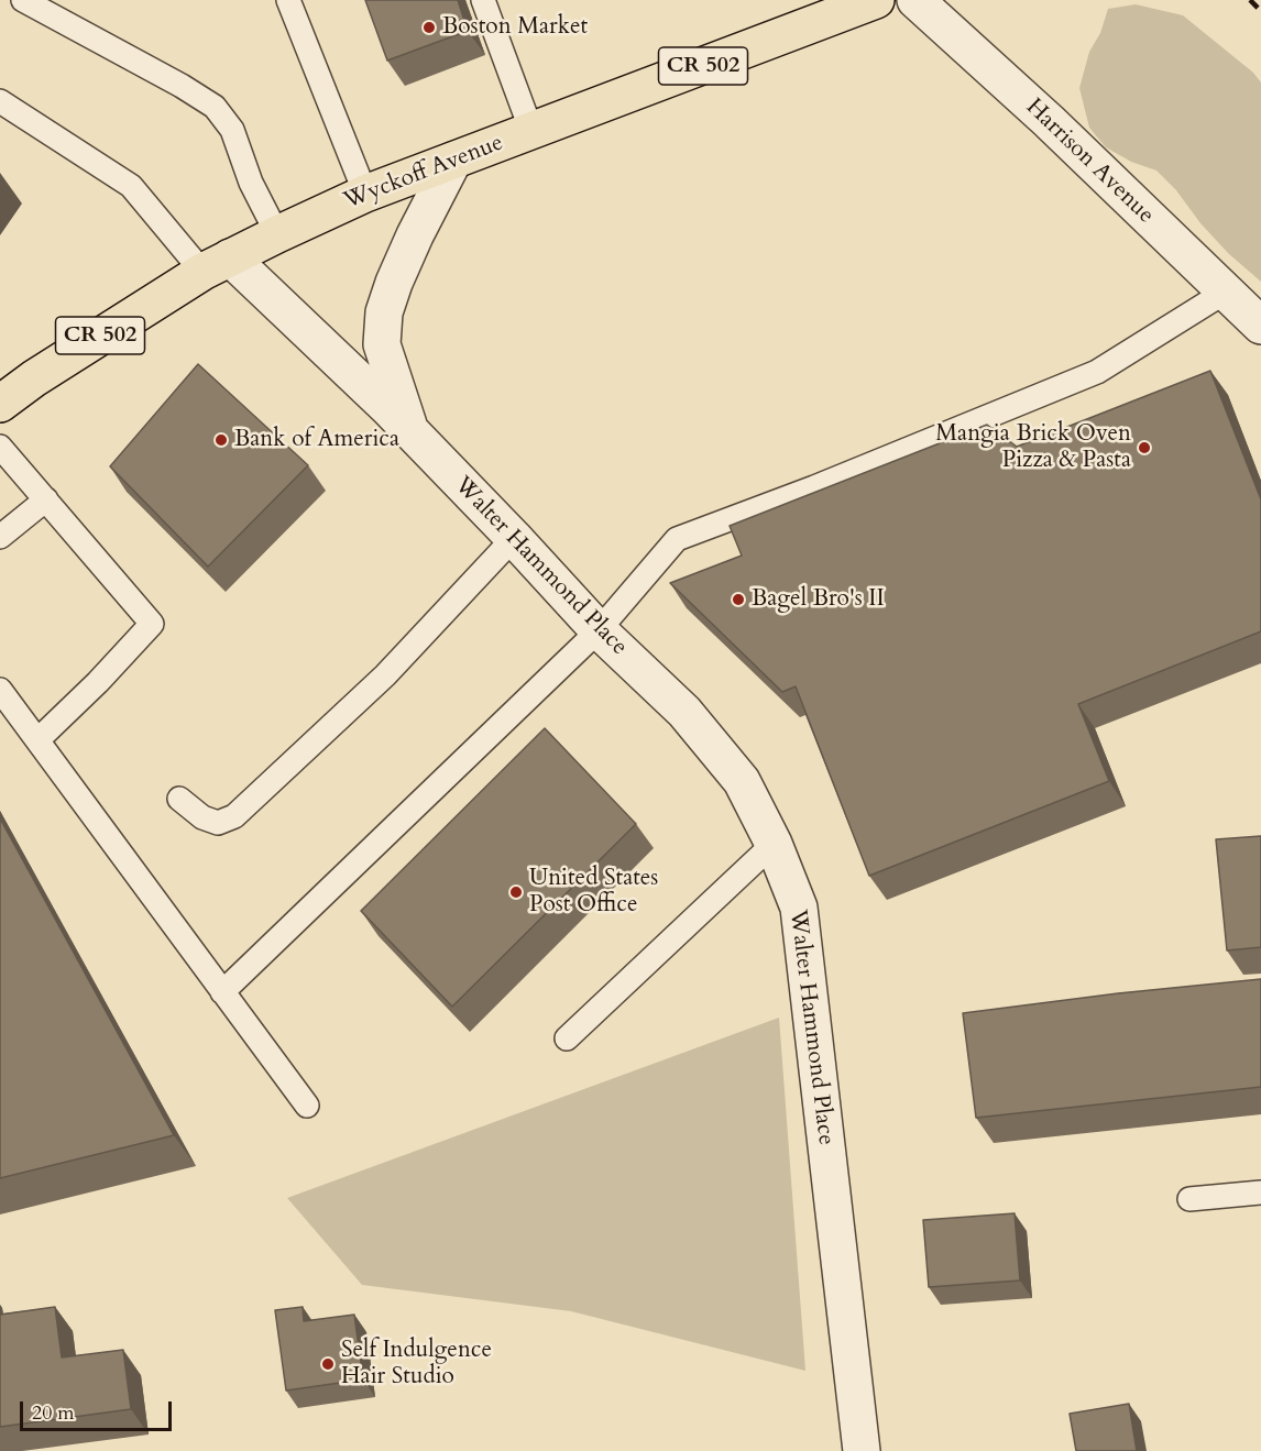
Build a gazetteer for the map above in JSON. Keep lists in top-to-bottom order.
{
  "streets": {
    "main road": ["CR 502", "Wyckoff Avenue"],
    "street": ["Harrison Avenue", "Walter Hammond Place"]
  },
  "crossings": [
    ["Wyckoff Avenue", "Walter Hammond Place"]
  ],
  "places": [
    "Boston Market",
    "Bank of America",
    "Mangia Brick Oven Pizza & Pasta",
    "Bagel Bro's II",
    "United States Post Office",
    "Self Indulgence Hair Studio"
  ],
  "scale_bar": "20 m"
}
